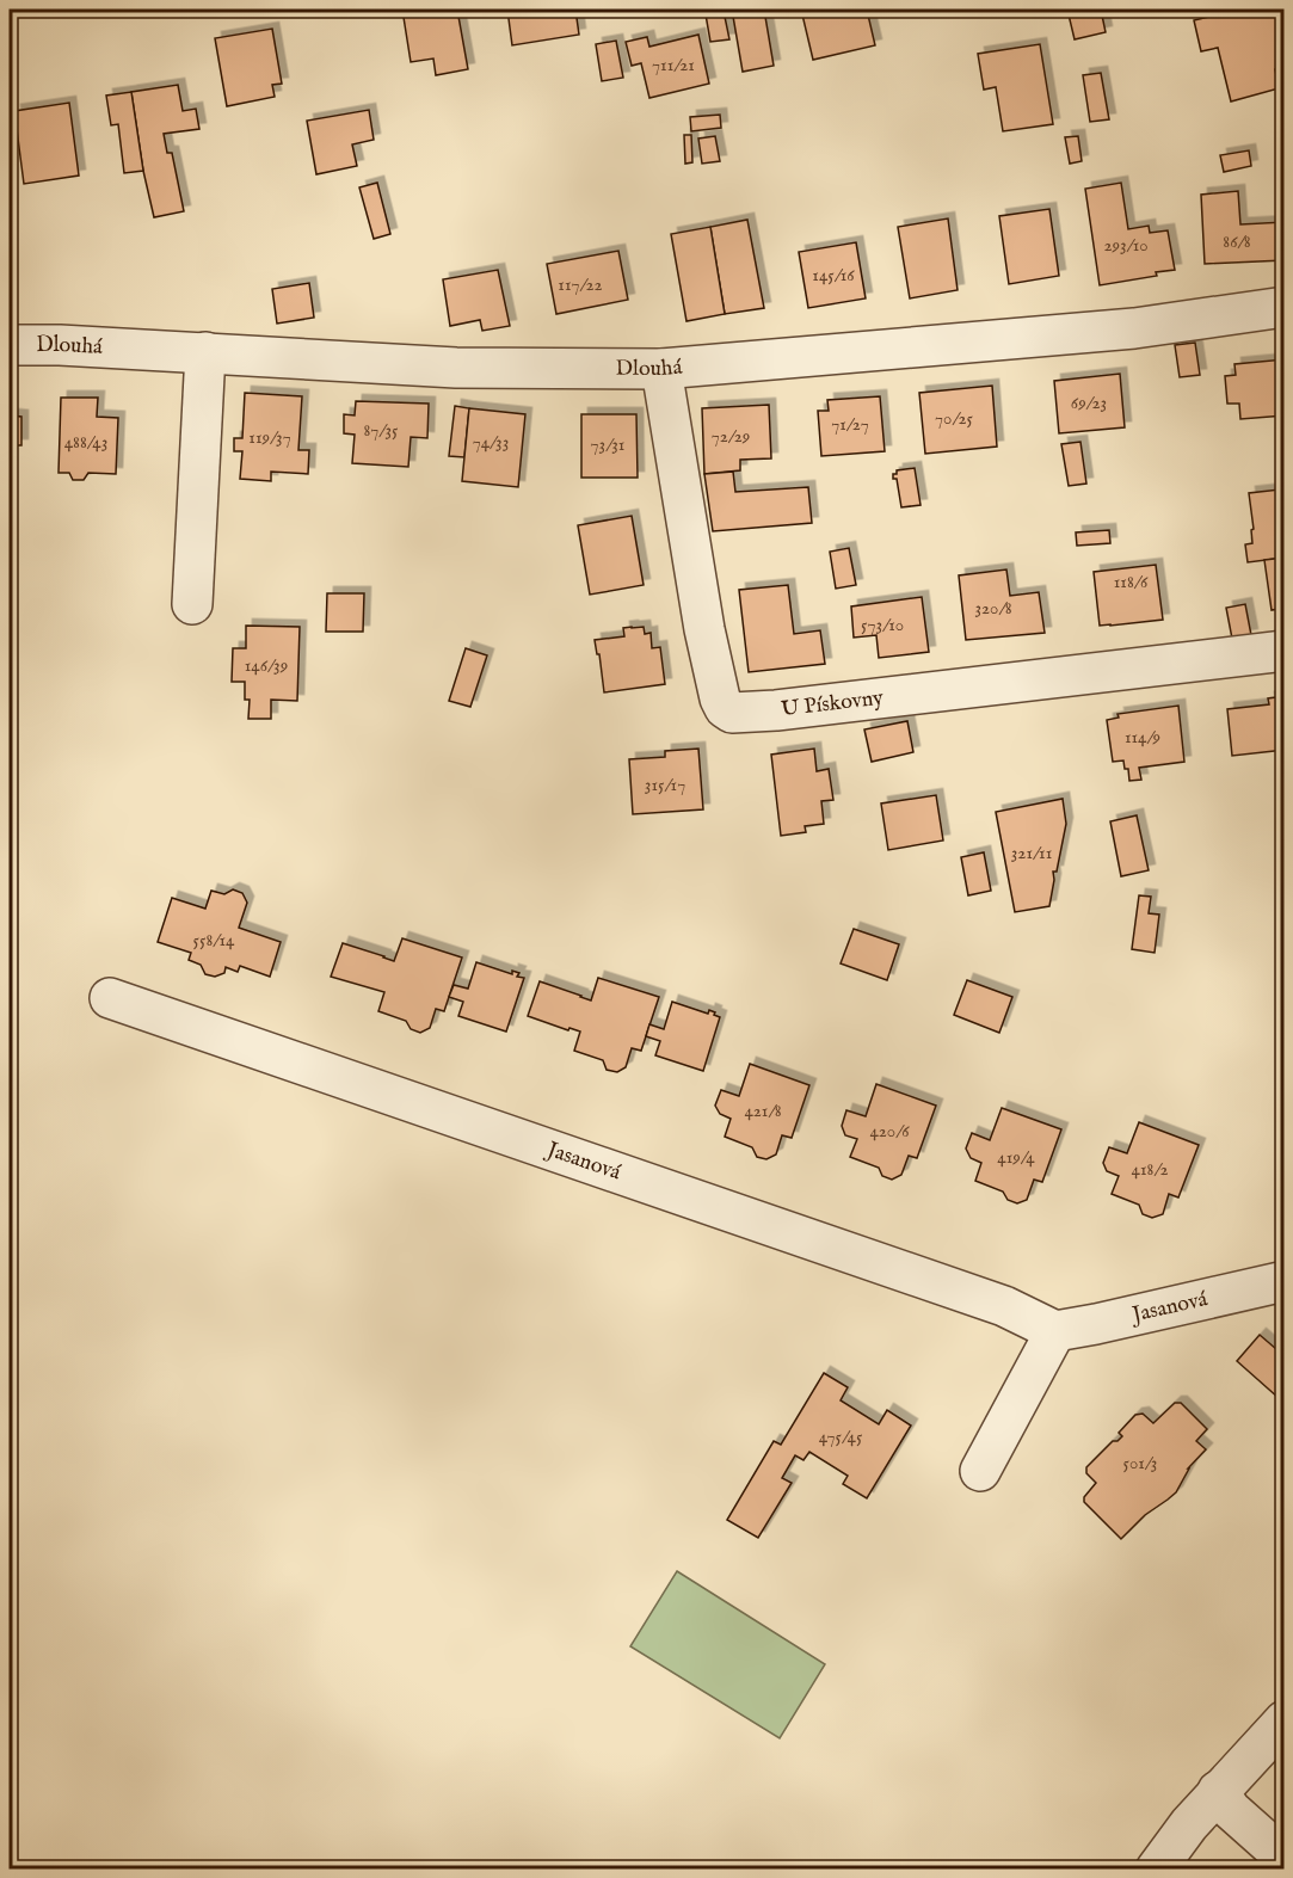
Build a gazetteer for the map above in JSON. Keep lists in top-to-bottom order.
{
  "streets": {
    "street": ["Dlouhá", "U Pískovny", "Jasanová"]
  },
  "crossings": [
    ["Dlouhá", "U Pískovny"]
  ],
  "house_numbers": [
    "711/21",
    "86/8",
    "293/10",
    "145/16",
    "117/22",
    "69/23",
    "70/25",
    "71/27",
    "87/35",
    "72/29",
    "119/37",
    "488/43",
    "74/33",
    "73/31",
    "118/6",
    "320/8",
    "573/10",
    "146/39",
    "114/9",
    "315/17",
    "321/11",
    "558/14",
    "421/8",
    "420/6",
    "419/4",
    "418/2",
    "475/45",
    "501/3"
  ]
}
